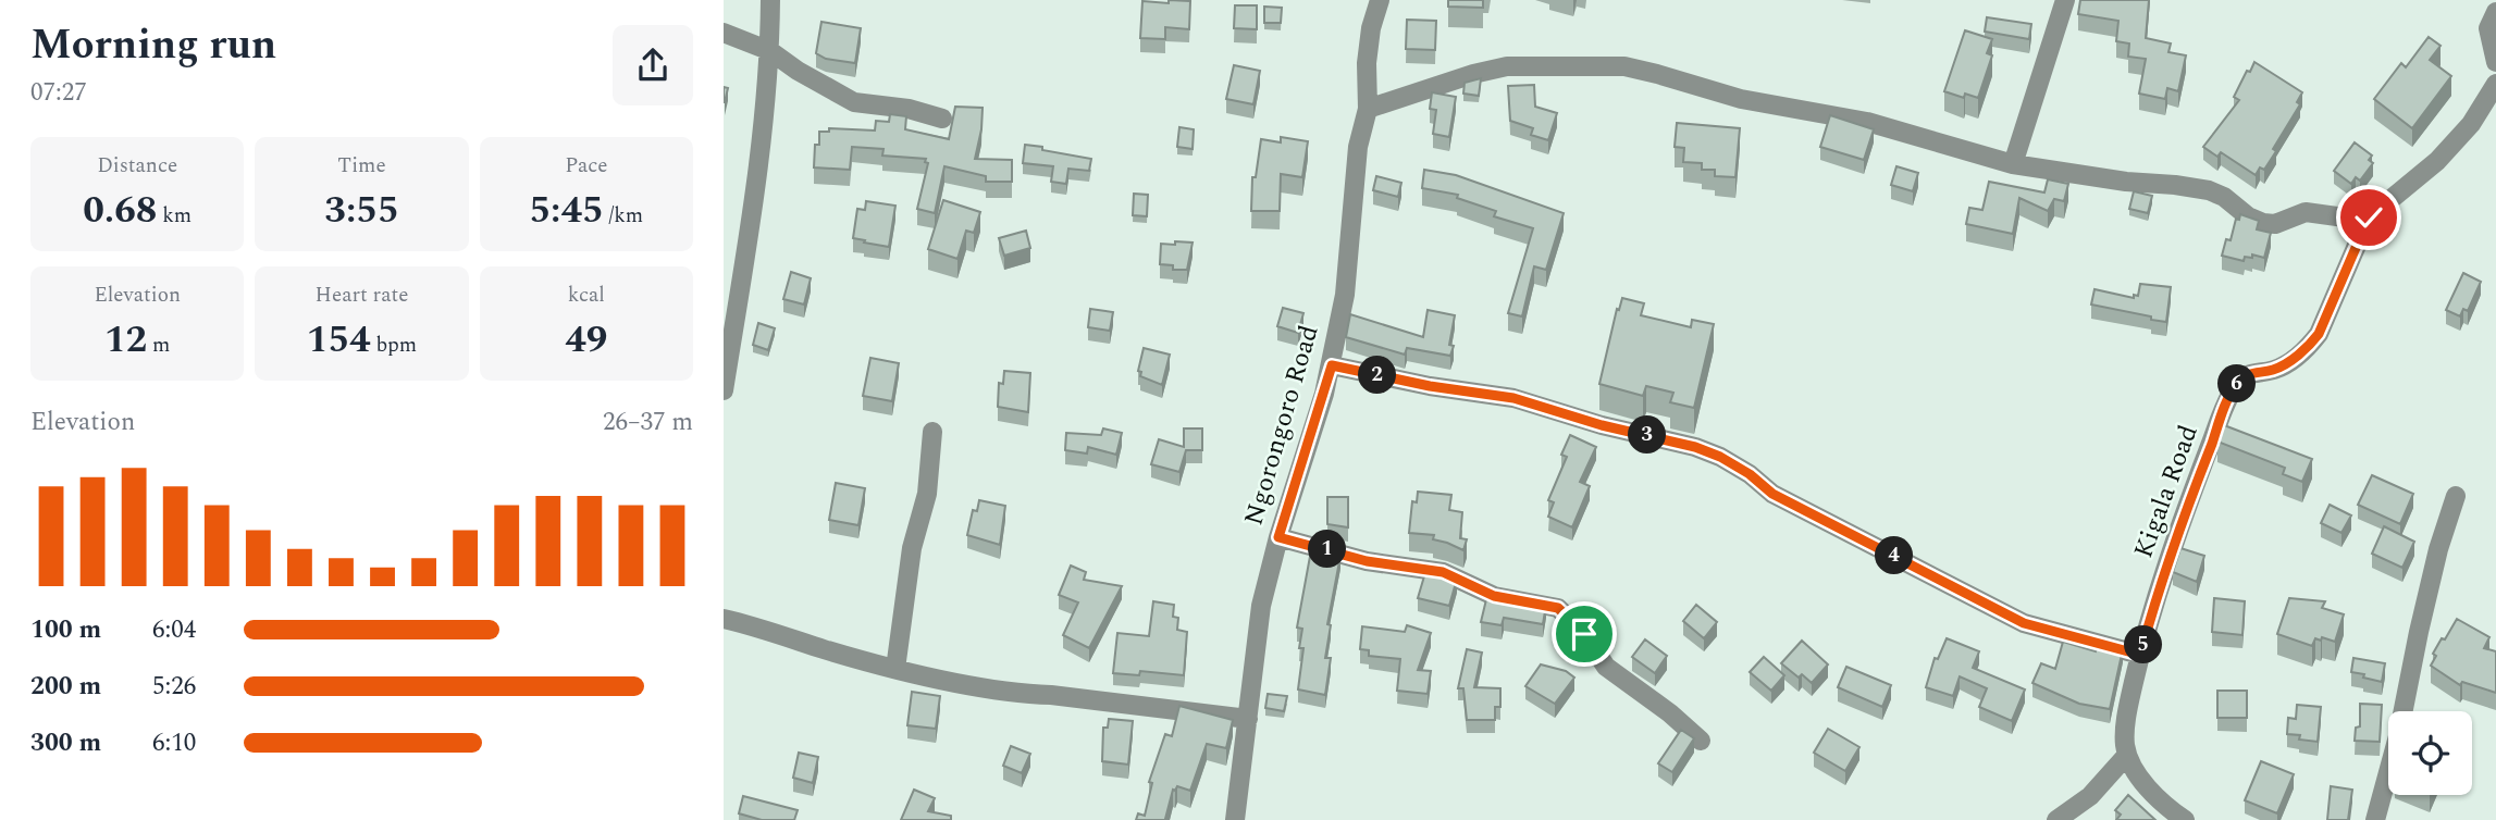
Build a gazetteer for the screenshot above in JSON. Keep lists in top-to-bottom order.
{
  "streets": {
    "street": ["Ngorongoro Road", "Kigala Road"]
  },
  "page": {
    "heading": ["Morning run", "07:27"],
    "stats": [
      ["Distance", "0.68 km"],
      ["Time", "3:55"],
      ["Pace", "5:45 /km"],
      ["Elevation", "12 m"],
      ["Heart rate", "154 bpm"],
      ["kcal", "49"]
    ],
    "pins": [
      "2",
      "6",
      "3",
      "1",
      "4",
      "5"
    ],
    "chart": ["Elevation", "26–37 m"],
    "list": [
      {
        "name": "100 m",
        "note": "6:04"
      },
      {
        "name": "200 m",
        "note": "5:26"
      },
      {
        "name": "300 m",
        "note": "6:10"
      }
    ]
  }
}
